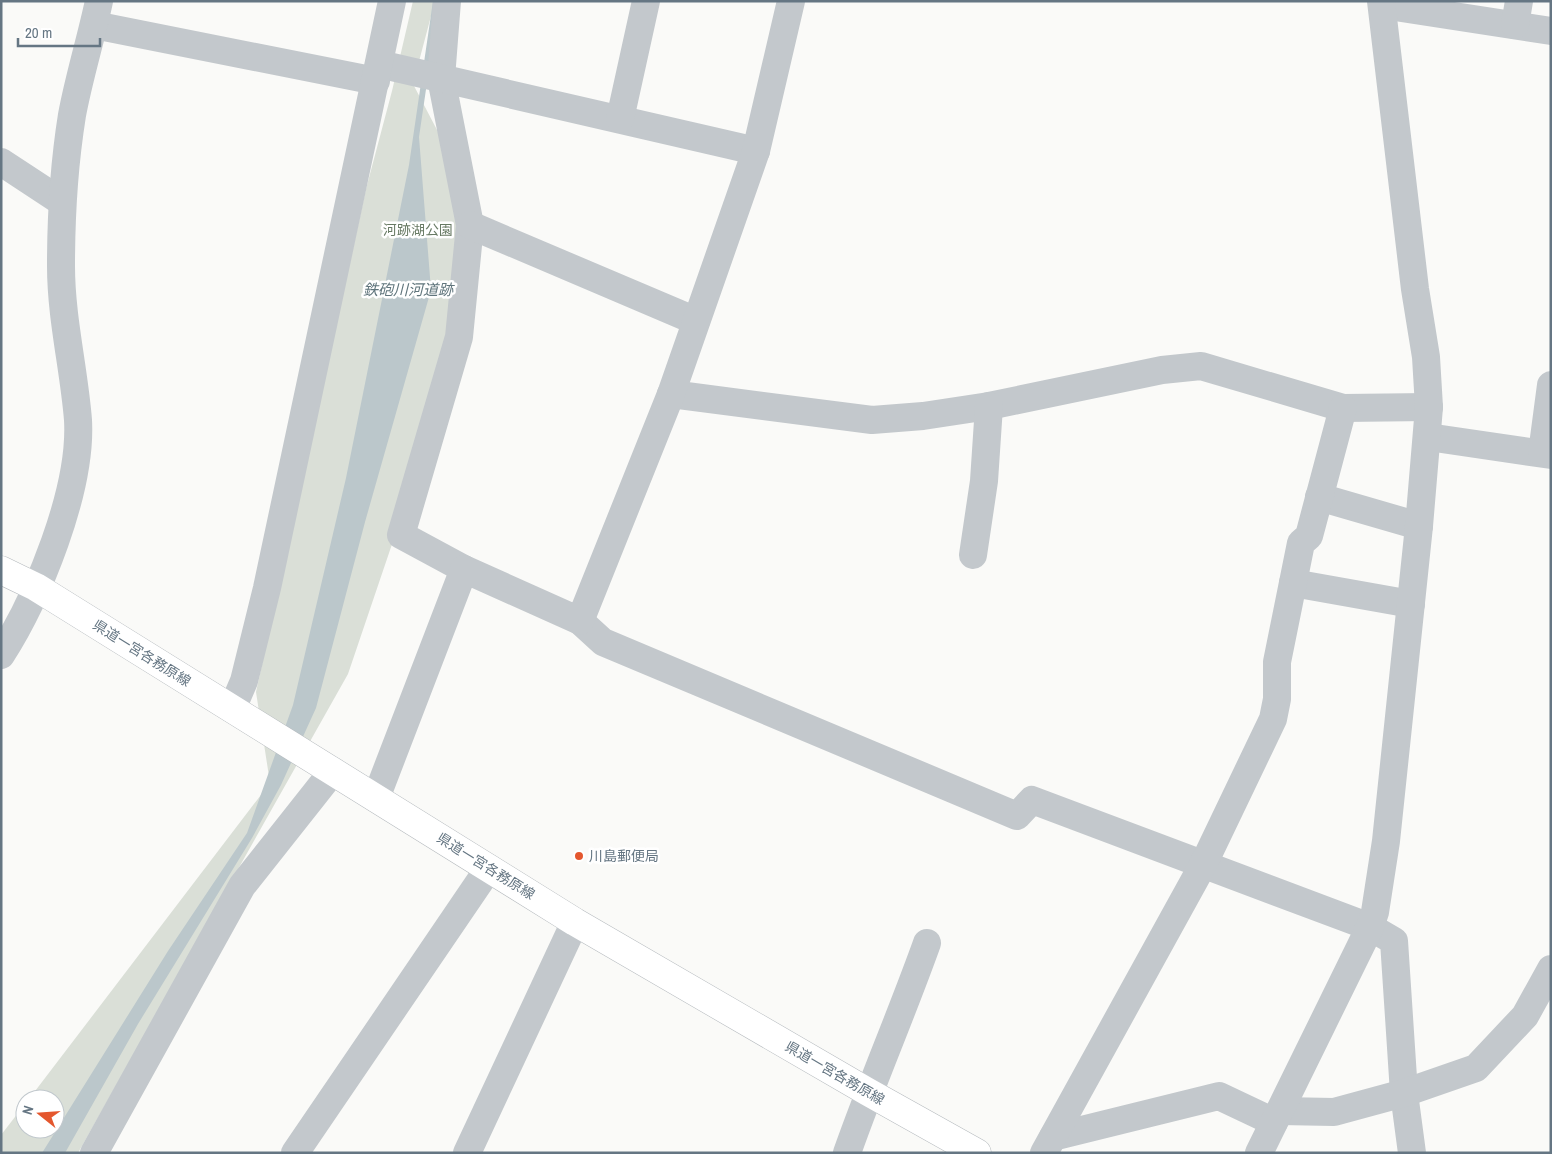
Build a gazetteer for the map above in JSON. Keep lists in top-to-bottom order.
{
  "streets": {
    "main road": ["県道一宮各務原線"]
  },
  "water": ["鉄砲川河道跡"],
  "parks": ["河跡湖公園"],
  "places": ["川島郵便局"],
  "scale_bar": "20 m",
  "north": "left"
}
